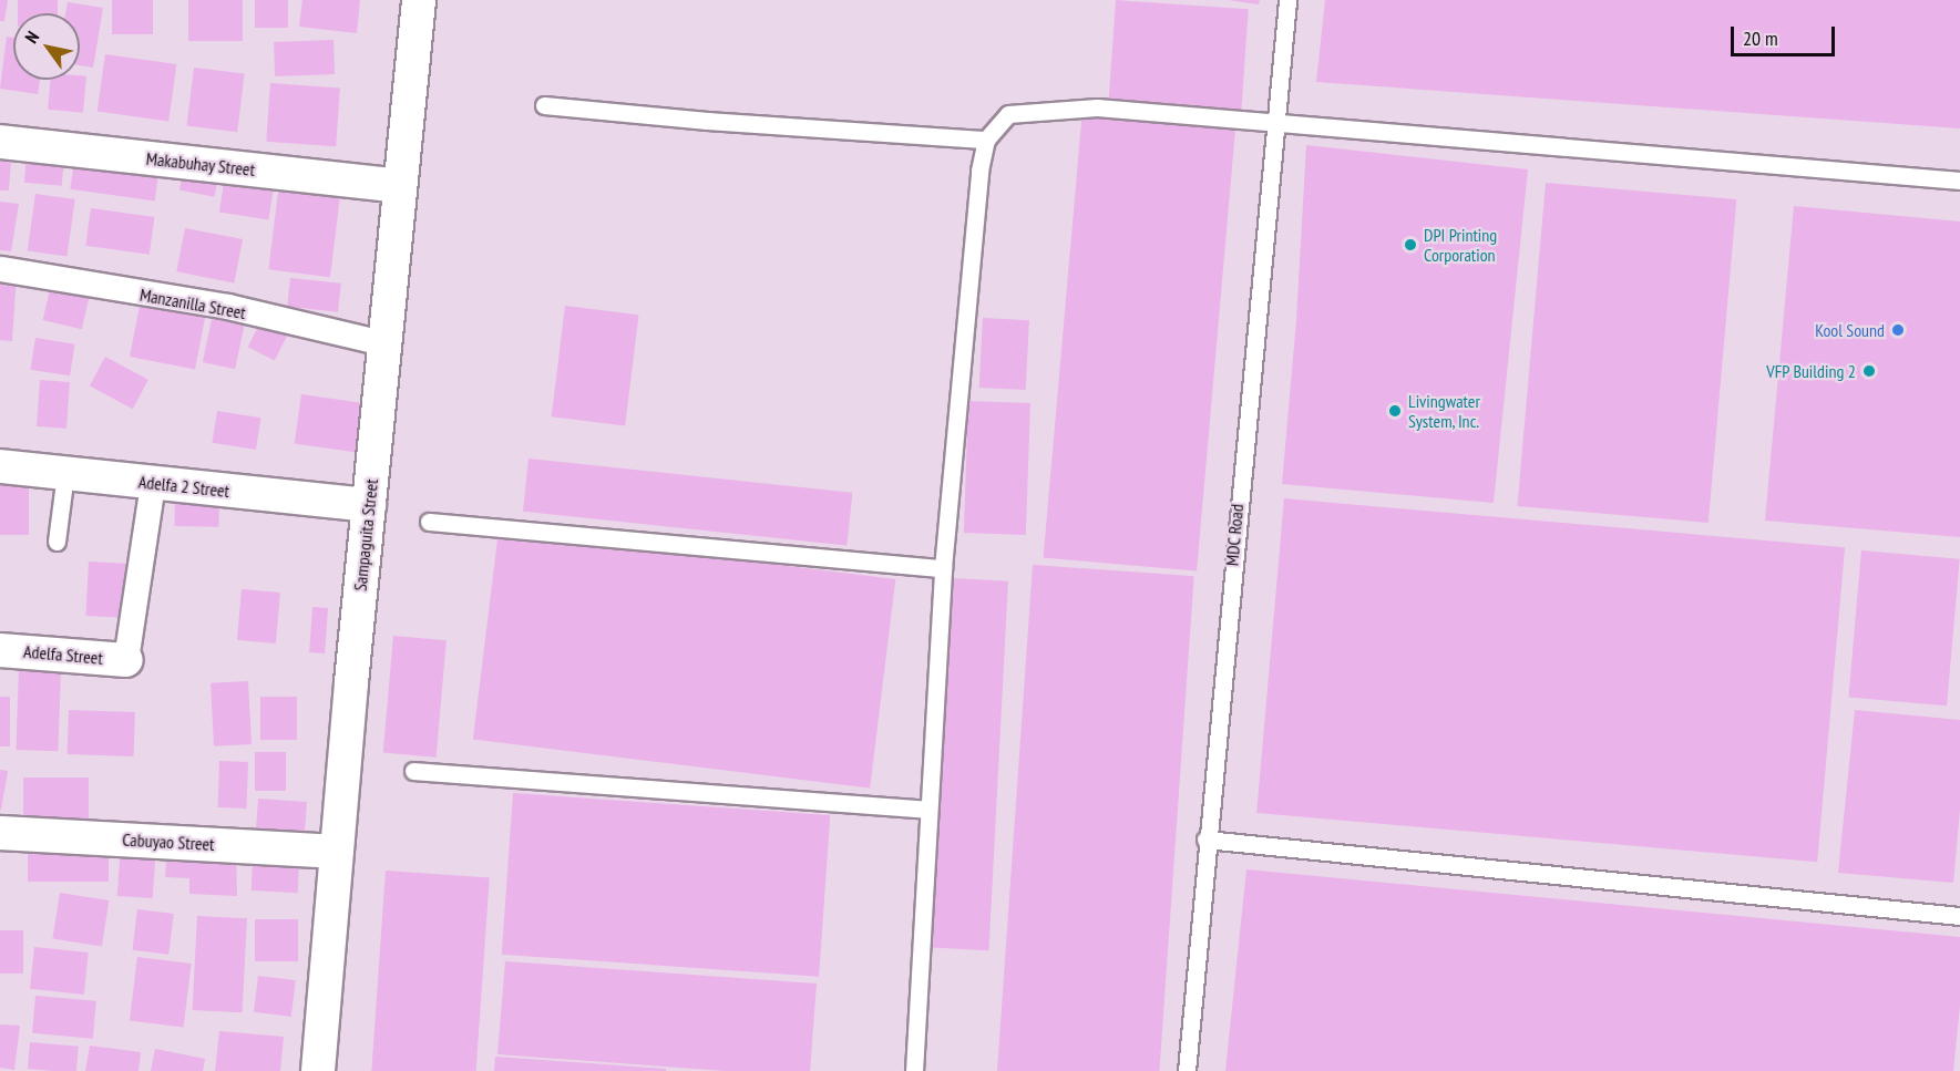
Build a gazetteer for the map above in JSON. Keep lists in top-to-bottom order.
{
  "streets": {
    "street": [
      "Makabuhay Street",
      "Manzanilla Street",
      "Adelfa 2 Street",
      "Sampaguita Street",
      "Adelfa Street",
      "Cabuyao Street"
    ],
    "lane": ["MDC Road"]
  },
  "crossings": [
    ["Makabuhay Street", "Sampaguita Street"],
    ["Manzanilla Street", "Sampaguita Street"],
    ["Adelfa 2 Street", "Sampaguita Street"],
    ["Sampaguita Street", "Cabuyao Street"]
  ],
  "places": [
    "DPI Printing Corporation",
    "Kool Sound",
    "VFP Building 2",
    "Livingwater System, Inc."
  ],
  "scale_bar": "20 m",
  "north": "top left"
}
